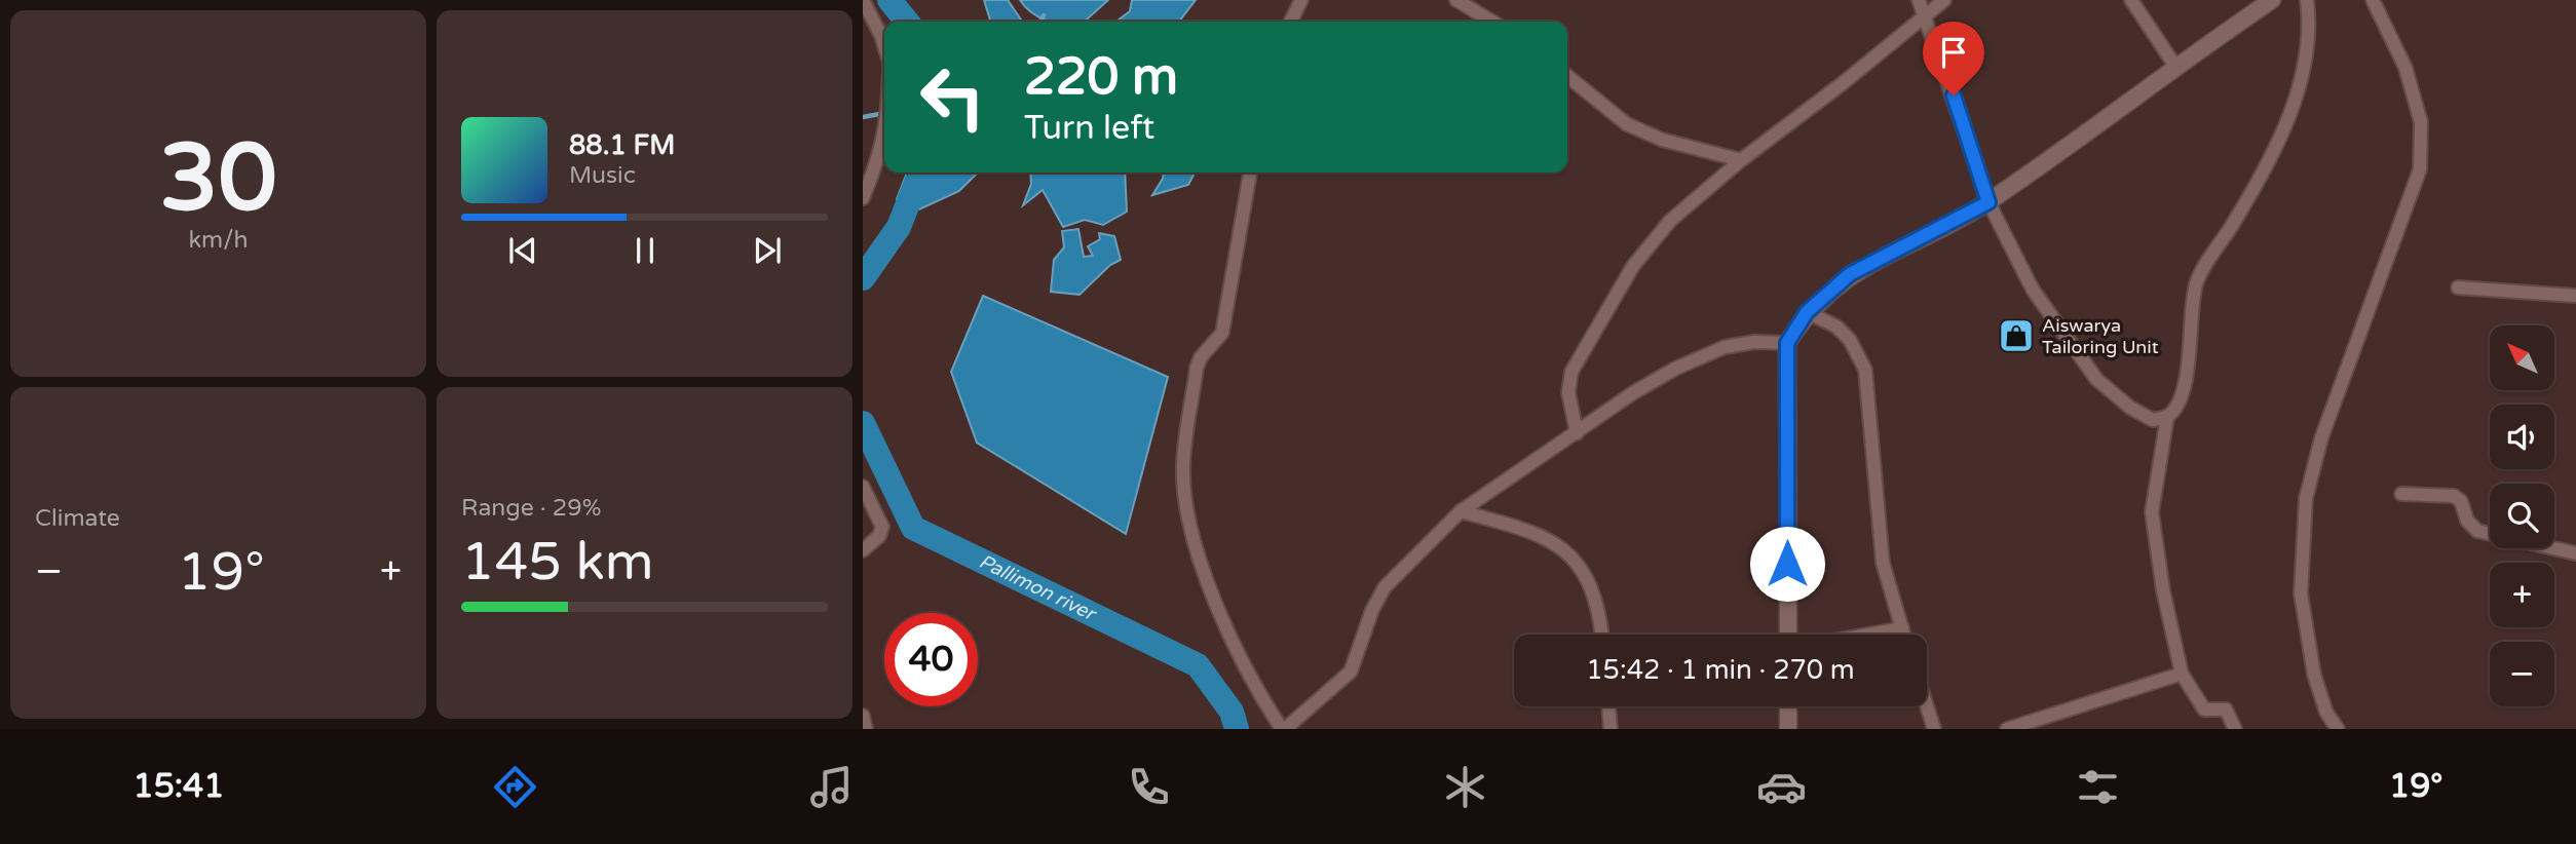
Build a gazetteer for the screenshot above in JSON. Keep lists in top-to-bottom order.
{
  "water": ["Pallimon river"],
  "places": {
    "shop": ["Aiswarya Tailoring Unit"]
  },
  "north": "top left",
  "page": {
    "tile": [
      ["30", "km/h"],
      "Climate",
      ["Range · 29%", "145 km"]
    ],
    "turn": ["220 m", "Turn left"],
    "song": ["88.1 FM", "Music"],
    "map_buttons": ["+", "−"],
    "heat": ["−", "19°", "+"],
    "limit": "40",
    "trip": "15:42 · 1 min · 270 m",
    "tabs": ["15:41", "19°"]
  }
}
